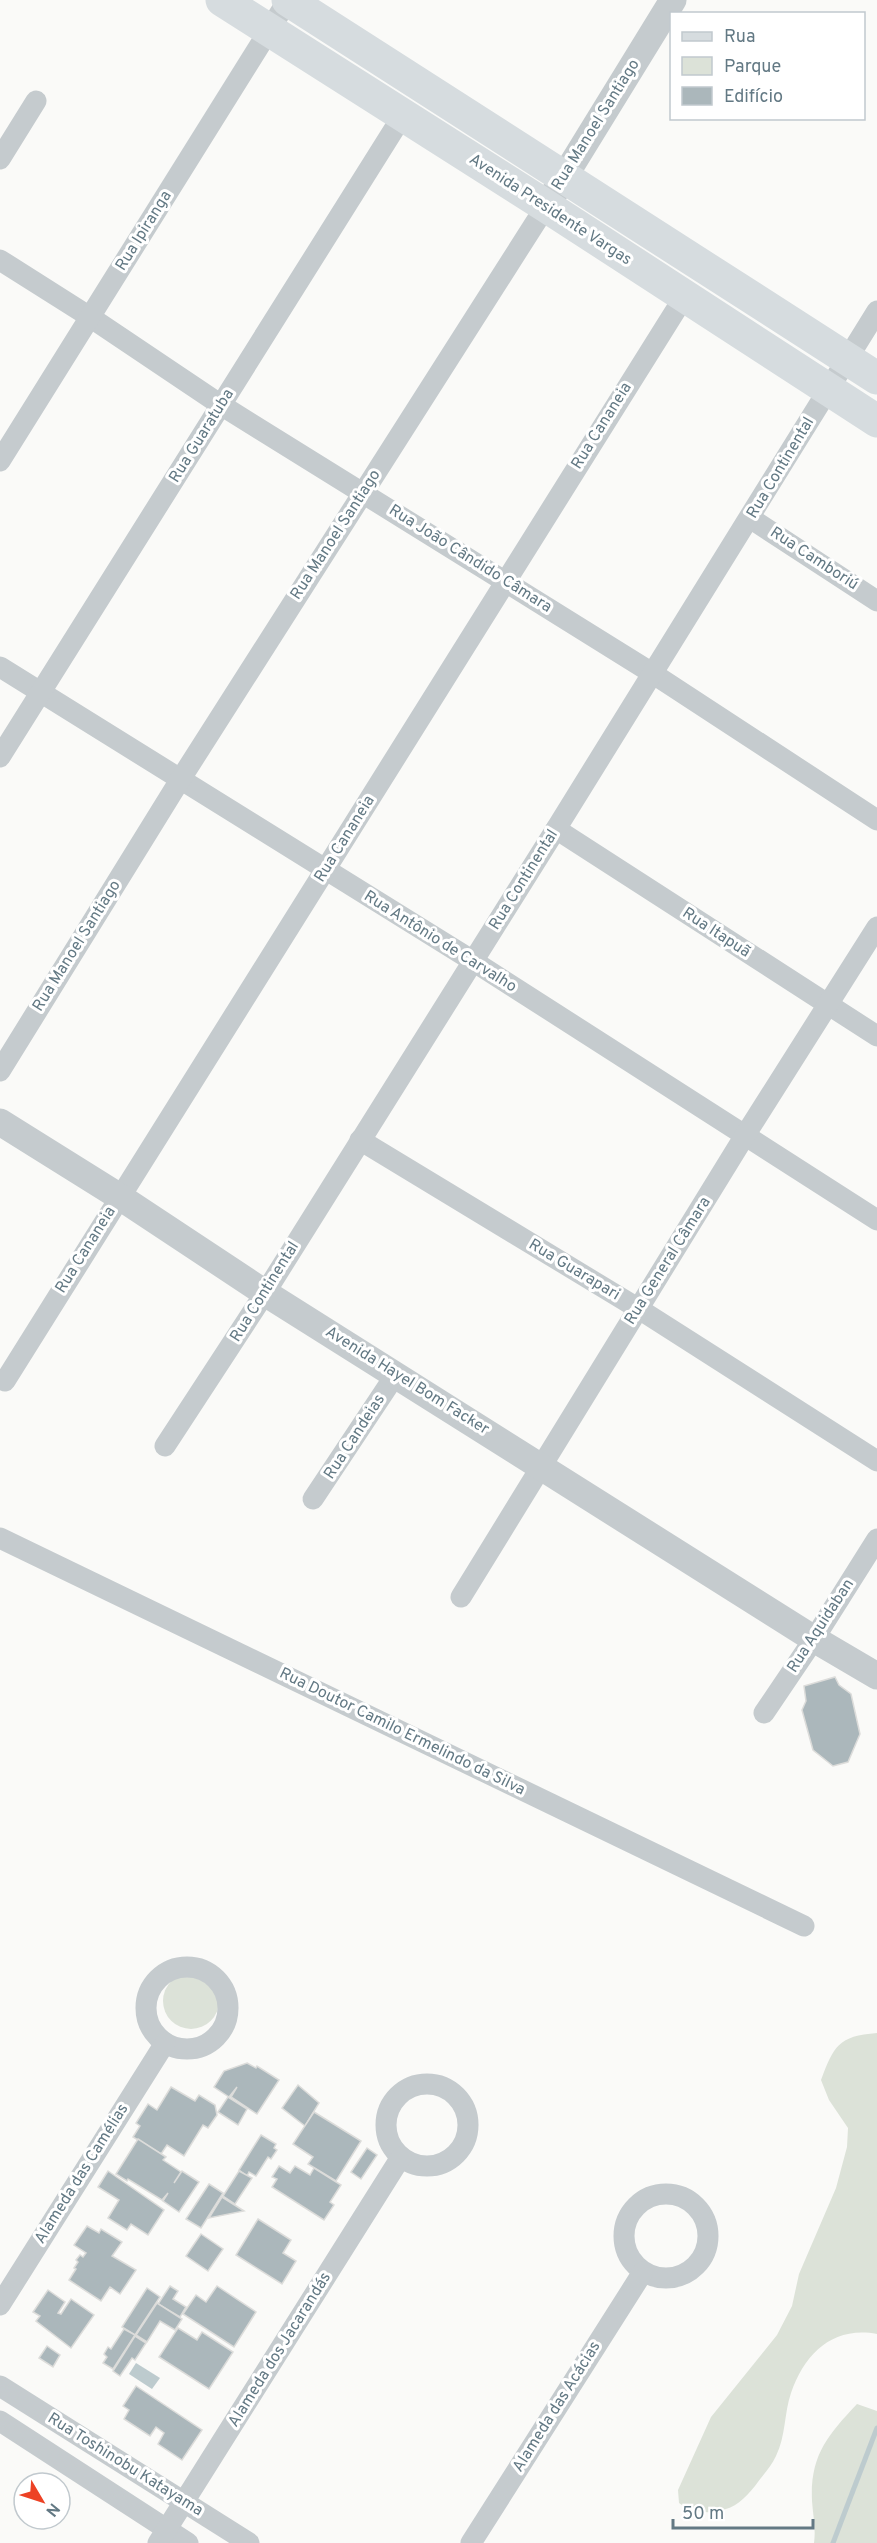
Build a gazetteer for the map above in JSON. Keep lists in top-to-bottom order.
{
  "streets": {
    "main road": ["Avenida Presidente Vargas"],
    "street": [
      "Rua Manoel Santiago",
      "Rua Ipiranga",
      "Rua Cananeia",
      "Rua Guaratuba",
      "Rua Continental",
      "Rua João Cândido Câmara",
      "Rua Camboriú",
      "Rua Itapuã",
      "Rua Antônio de Carvalho",
      "Rua General Câmara",
      "Rua Guarapari",
      "Avenida Hayel Bom Facker",
      "Rua Candeias",
      "Rua Aquidaban",
      "Rua Doutor Camilo Ermelindo da Silva",
      "Alameda das Camélias",
      "Alameda dos Jacarandás",
      "Alameda das Acácias",
      "Rua Toshinobu Katayama"
    ]
  },
  "crossings": [
    ["Rua Manoel Santiago", "Avenida Presidente Vargas"],
    ["Rua Manoel Santiago", "Rua João Cândido Câmara"],
    ["Rua Manoel Santiago", "Rua Antônio de Carvalho"],
    ["Avenida Presidente Vargas", "Rua Ipiranga"],
    ["Avenida Presidente Vargas", "Rua Cananeia"],
    ["Avenida Presidente Vargas", "Rua Guaratuba"],
    ["Avenida Presidente Vargas", "Rua Continental"],
    ["Rua Ipiranga", "Rua João Cândido Câmara"],
    ["Rua Cananeia", "Rua João Cândido Câmara"],
    ["Rua Cananeia", "Rua Antônio de Carvalho"],
    ["Rua Cananeia", "Avenida Hayel Bom Facker"],
    ["Rua Guaratuba", "Rua João Cândido Câmara"],
    ["Rua Guaratuba", "Rua Antônio de Carvalho"],
    ["Rua Continental", "Rua João Cândido Câmara"],
    ["Rua Continental", "Rua Camboriú"],
    ["Rua Continental", "Rua Itapuã"],
    ["Rua Continental", "Rua Antônio de Carvalho"],
    ["Rua Continental", "Rua Guarapari"],
    ["Rua Continental", "Avenida Hayel Bom Facker"],
    ["Rua Itapuã", "Rua General Câmara"],
    ["Rua Antônio de Carvalho", "Rua General Câmara"],
    ["Rua General Câmara", "Rua Guarapari"],
    ["Rua General Câmara", "Avenida Hayel Bom Facker"],
    ["Avenida Hayel Bom Facker", "Rua Candeias"],
    ["Avenida Hayel Bom Facker", "Rua Aquidaban"],
    ["Alameda dos Jacarandás", "Rua Toshinobu Katayama"]
  ],
  "legend": ["Rua", "Parque", "Edifício"],
  "scale_bar": "50 m",
  "north": "bottom right"
}
